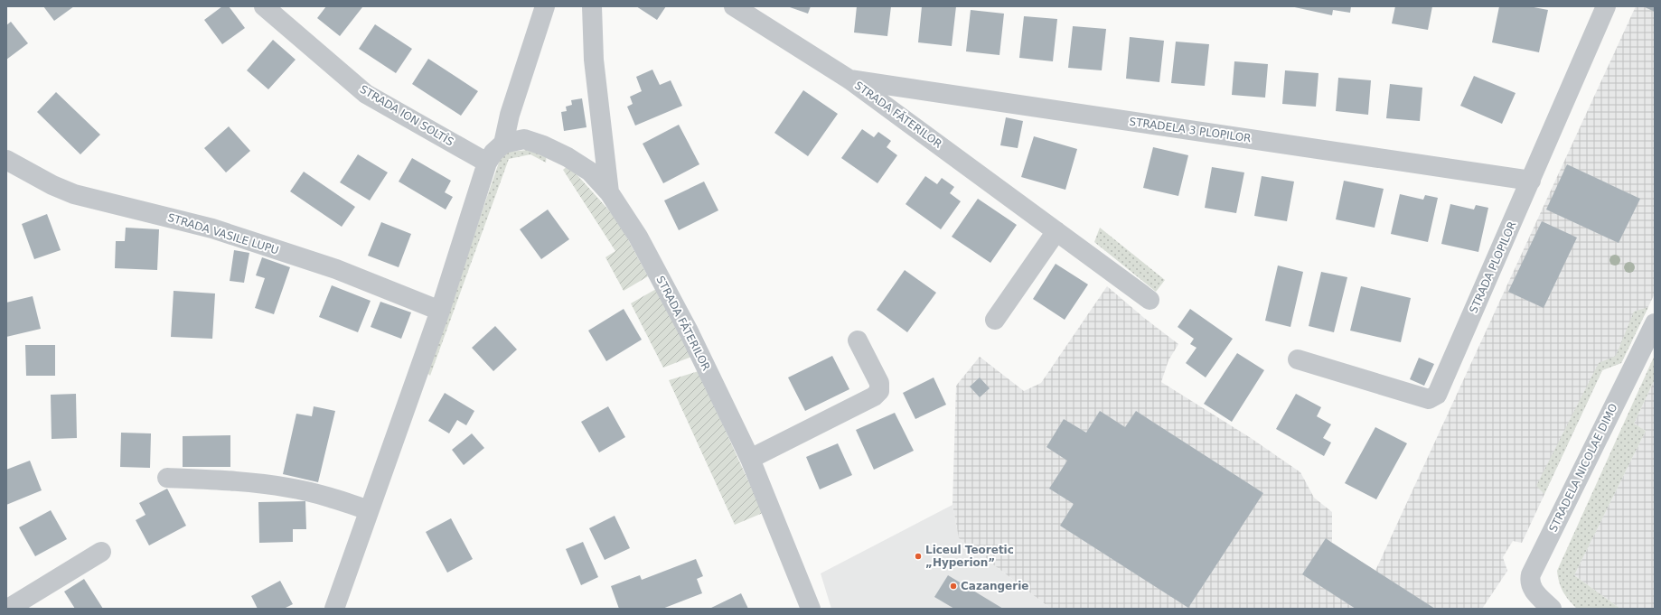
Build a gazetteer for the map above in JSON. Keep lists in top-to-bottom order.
{
  "streets": {
    "street": [
      "STRADA FĂTERILOR",
      "STRADA ION SOLTÎS",
      "STRADELA 3 PLOPILOR",
      "STRADA VASILE LUPU",
      "STRADA PLOPILOR",
      "STRADELA NICOLAE DIMO"
    ]
  },
  "crossings": [
    ["STRADA FĂTERILOR", "STRADA ION SOLTÎS"],
    ["STRADA FĂTERILOR", "STRADELA 3 PLOPILOR"],
    ["STRADELA 3 PLOPILOR", "STRADA PLOPILOR"]
  ],
  "places": ["Liceul Teoretic „Hyperion”", "Cazangerie"]
}
